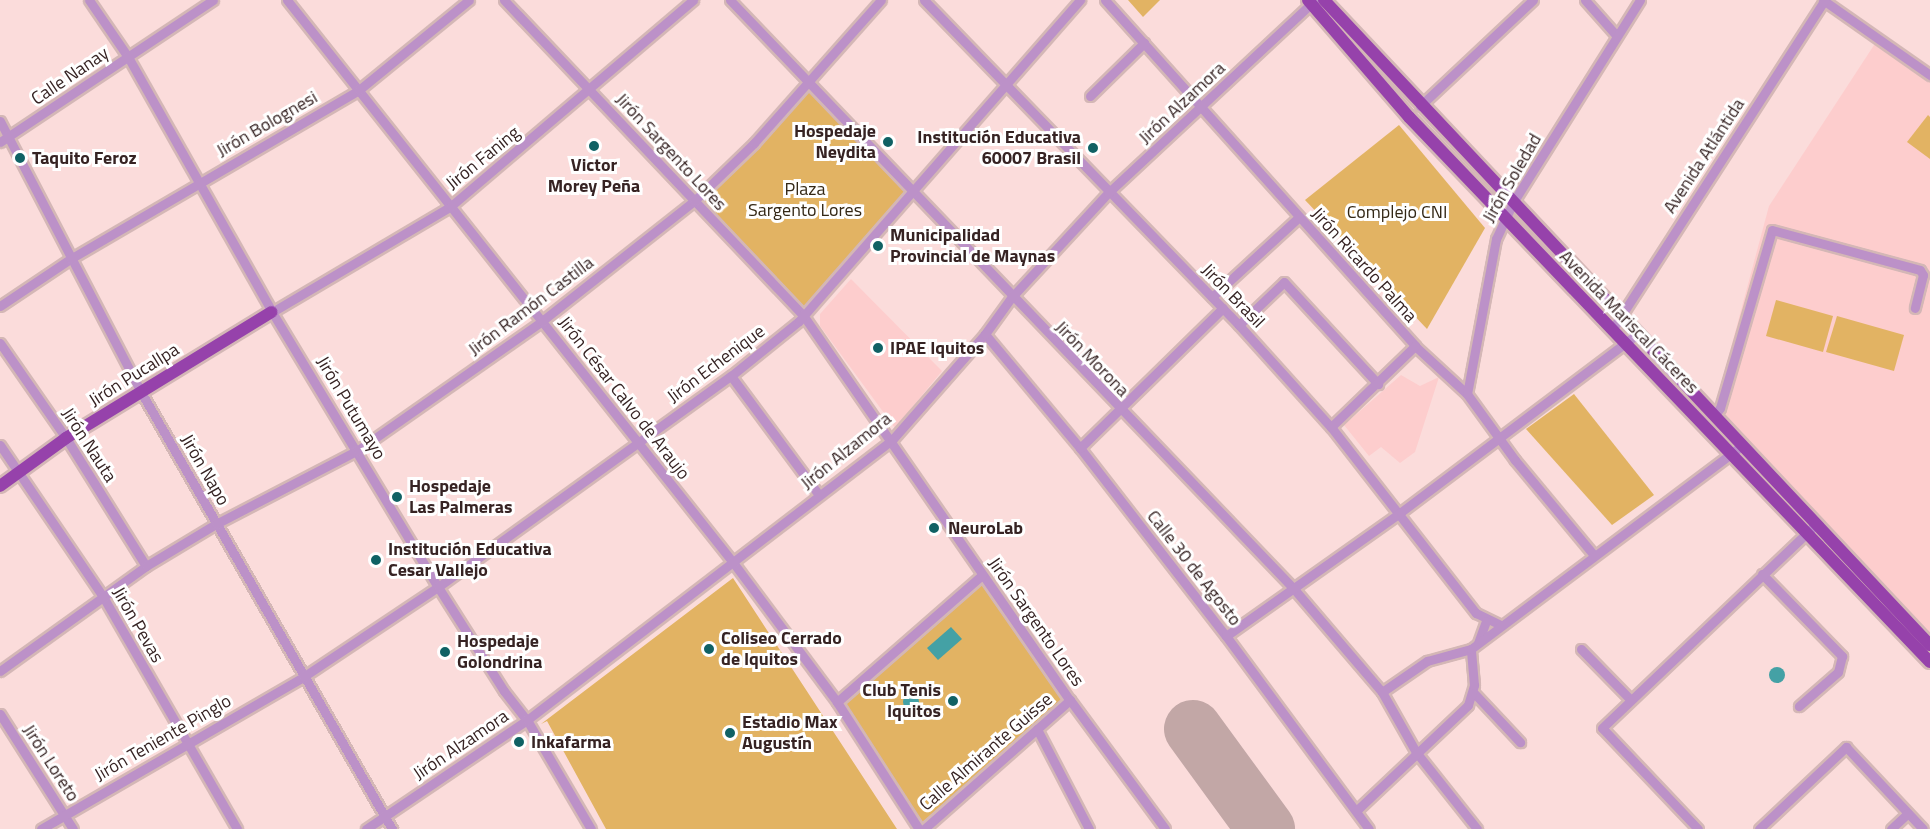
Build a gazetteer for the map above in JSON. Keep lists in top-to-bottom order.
{
  "streets": {
    "main road": ["Avenida Mariscal Cáceres", "Jirón Pucallpa"],
    "street": [
      "Calle Nanay",
      "Jirón Alzamora",
      "Jirón Bolognesi",
      "Jirón Sargento Lores",
      "Avenida Atlántida",
      "Jirón Faning",
      "Jirón Soledad",
      "Jirón Ricardo Palma",
      "Jirón Brasil",
      "Jirón Ramón Castilla",
      "Jirón Morona",
      "Jirón Echenique",
      "Jirón César Calvo de Araujo",
      "Jirón Putumayo",
      "Jirón Nauta",
      "Jirón Napo",
      "Calle 30 de Agosto",
      "Jirón Pevas",
      "Jirón Teniente Pinglo",
      "Calle Almirante Guisse",
      "Jirón Loreto"
    ]
  },
  "crossings": [
    ["Calle Nanay", "Jirón Putumayo"],
    ["Calle Nanay", "Jirón Napo"],
    ["Jirón Alzamora", "Jirón Sargento Lores"],
    ["Jirón Alzamora", "Jirón Ricardo Palma"],
    ["Jirón Alzamora", "Jirón Brasil"],
    ["Jirón Alzamora", "Avenida Mariscal Cáceres"],
    ["Jirón Alzamora", "Jirón Morona"],
    ["Jirón Alzamora", "Jirón César Calvo de Araujo"],
    ["Jirón Alzamora", "Jirón Putumayo"],
    ["Jirón Alzamora", "Jirón Napo"],
    ["Jirón Alzamora", "Calle 30 de Agosto"],
    ["Jirón Bolognesi", "Jirón César Calvo de Araujo"],
    ["Jirón Bolognesi", "Jirón Putumayo"],
    ["Jirón Bolognesi", "Jirón Napo"],
    ["Jirón Sargento Lores", "Jirón Faning"],
    ["Jirón Sargento Lores", "Jirón Ramón Castilla"],
    ["Jirón Sargento Lores", "Jirón Echenique"],
    ["Jirón Sargento Lores", "Calle Almirante Guisse"],
    ["Avenida Atlántida", "Avenida Mariscal Cáceres"],
    ["Jirón Faning", "Jirón Pucallpa"],
    ["Jirón Faning", "Jirón César Calvo de Araujo"],
    ["Jirón Faning", "Jirón Putumayo"],
    ["Jirón Soledad", "Jirón Ricardo Palma"],
    ["Jirón Soledad", "Avenida Mariscal Cáceres"],
    ["Jirón Brasil", "Jirón Echenique"],
    ["Jirón Ramón Castilla", "Jirón Morona"],
    ["Jirón Ramón Castilla", "Jirón César Calvo de Araujo"],
    ["Jirón Ramón Castilla", "Jirón Putumayo"],
    ["Jirón Ramón Castilla", "Jirón Nauta"],
    ["Jirón Ramón Castilla", "Jirón Napo"],
    ["Jirón Ramón Castilla", "Jirón Pevas"],
    ["Jirón Morona", "Jirón Echenique"],
    ["Jirón Echenique", "Jirón César Calvo de Araujo"],
    ["Jirón Echenique", "Jirón Putumayo"],
    ["Jirón Echenique", "Jirón Napo"],
    ["Jirón Echenique", "Jirón Teniente Pinglo"],
    ["Jirón Pucallpa", "Jirón Putumayo"],
    ["Jirón Pucallpa", "Jirón Nauta"],
    ["Jirón Pucallpa", "Jirón Napo"],
    ["Jirón Pucallpa", "Jirón Pevas"],
    ["Jirón César Calvo de Araujo", "Calle Almirante Guisse"],
    ["Jirón Napo", "Jirón Teniente Pinglo"],
    ["Jirón Pevas", "Jirón Teniente Pinglo"],
    ["Jirón Teniente Pinglo", "Jirón Loreto"]
  ],
  "parks": ["Plaza Sargento Lores", "Complejo CNI"],
  "places": [
    "Hospedaje Neydita",
    "Victor Morey Peña",
    "Institución Educativa 60007 Brasil",
    "Taquito Feroz",
    "Municipalidad Provincial de Maynas",
    "IPAE Iquitos",
    "Hospedaje Las Palmeras",
    "NeuroLab",
    "Institución Educativa Cesar Vallejo",
    "Coliseo Cerrado de Iquitos",
    "Hospedaje Golondrina",
    "Club Tenis Iquitos",
    "Estadio Max Augustín",
    "Inkafarma"
  ]
}
